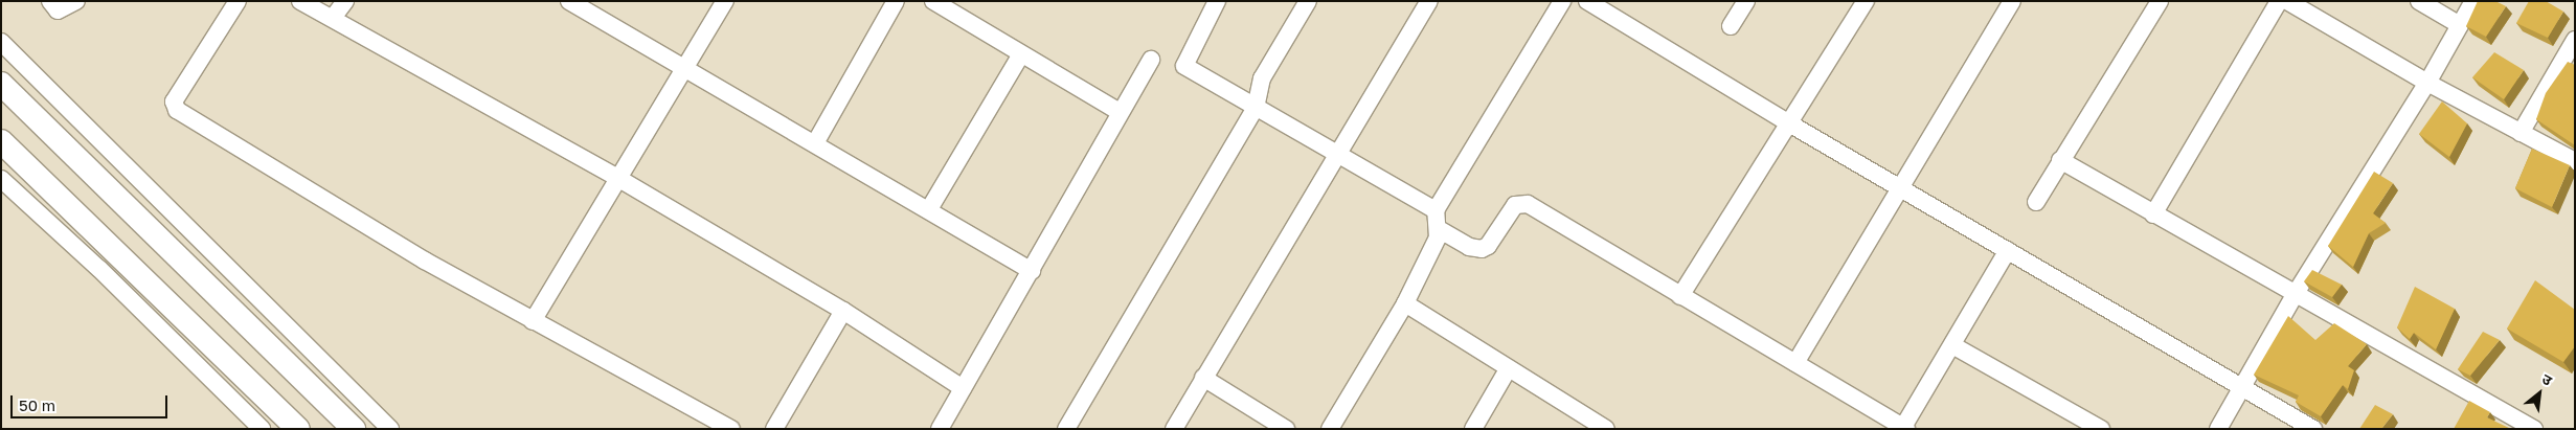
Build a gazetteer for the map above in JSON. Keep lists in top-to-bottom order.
{
  "scale_bar": "50 m",
  "north": "top right"
}
